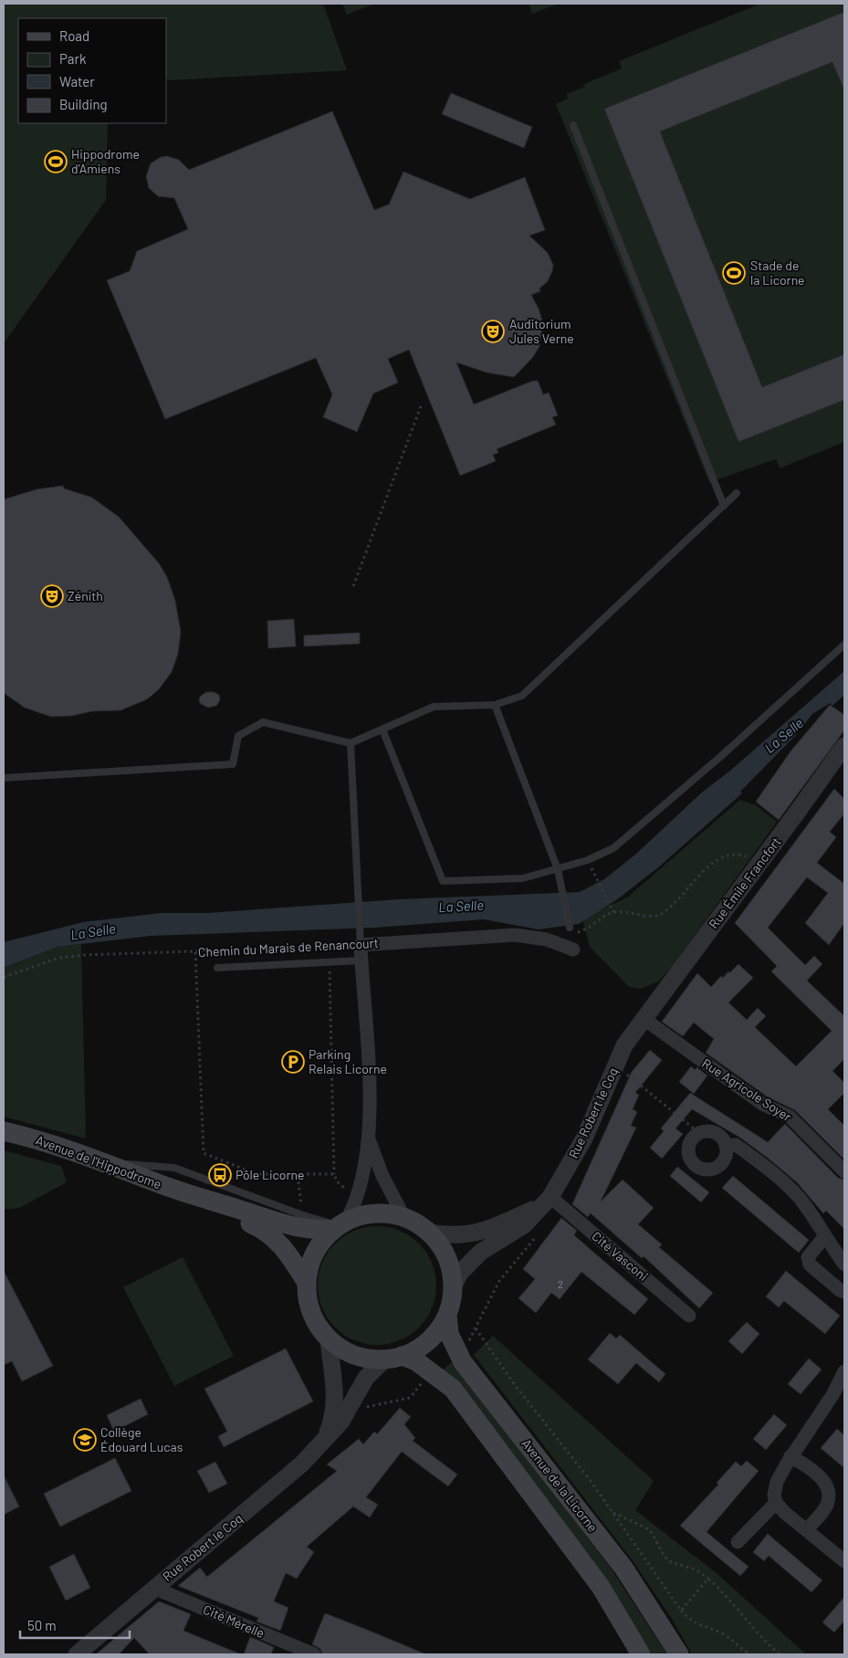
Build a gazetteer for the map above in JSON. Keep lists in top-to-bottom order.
{
  "streets": {
    "main road": ["Avenue de l'Hippodrome", "Avenue de la Licorne"],
    "street": [
      "Rue Émile Francfort",
      "Chemin du Marais de Renancourt",
      "Rue Agricole Soyer",
      "Rue Robert le Coq",
      "Cité Vasconi",
      "Cité Mérelle"
    ]
  },
  "crossings": [
    ["Rue Émile Francfort", "Rue Agricole Soyer"],
    ["Rue Émile Francfort", "Rue Robert le Coq"],
    ["Rue Agricole Soyer", "Rue Robert le Coq"],
    ["Rue Robert le Coq", "Avenue de l'Hippodrome"],
    ["Rue Robert le Coq", "Cité Vasconi"],
    ["Rue Robert le Coq", "Avenue de la Licorne"],
    ["Rue Robert le Coq", "Cité Mérelle"],
    ["Avenue de l'Hippodrome", "Avenue de la Licorne"]
  ],
  "water": ["La Selle"],
  "places": {
    "sports": ["Hippodrome d'Amiens", "Stade de la Licorne"],
    "theatre": ["Auditorium Jules Verne", "Zénith"],
    "parking": ["Parking Relais Licorne"],
    "bus stop": ["Pôle Licorne"],
    "school or university": ["Collège Édouard Lucas"]
  },
  "house_numbers": ["2"],
  "legend": [
    "Road",
    "Park",
    "Water",
    "Building"
  ],
  "scale_bar": "50 m"
}
